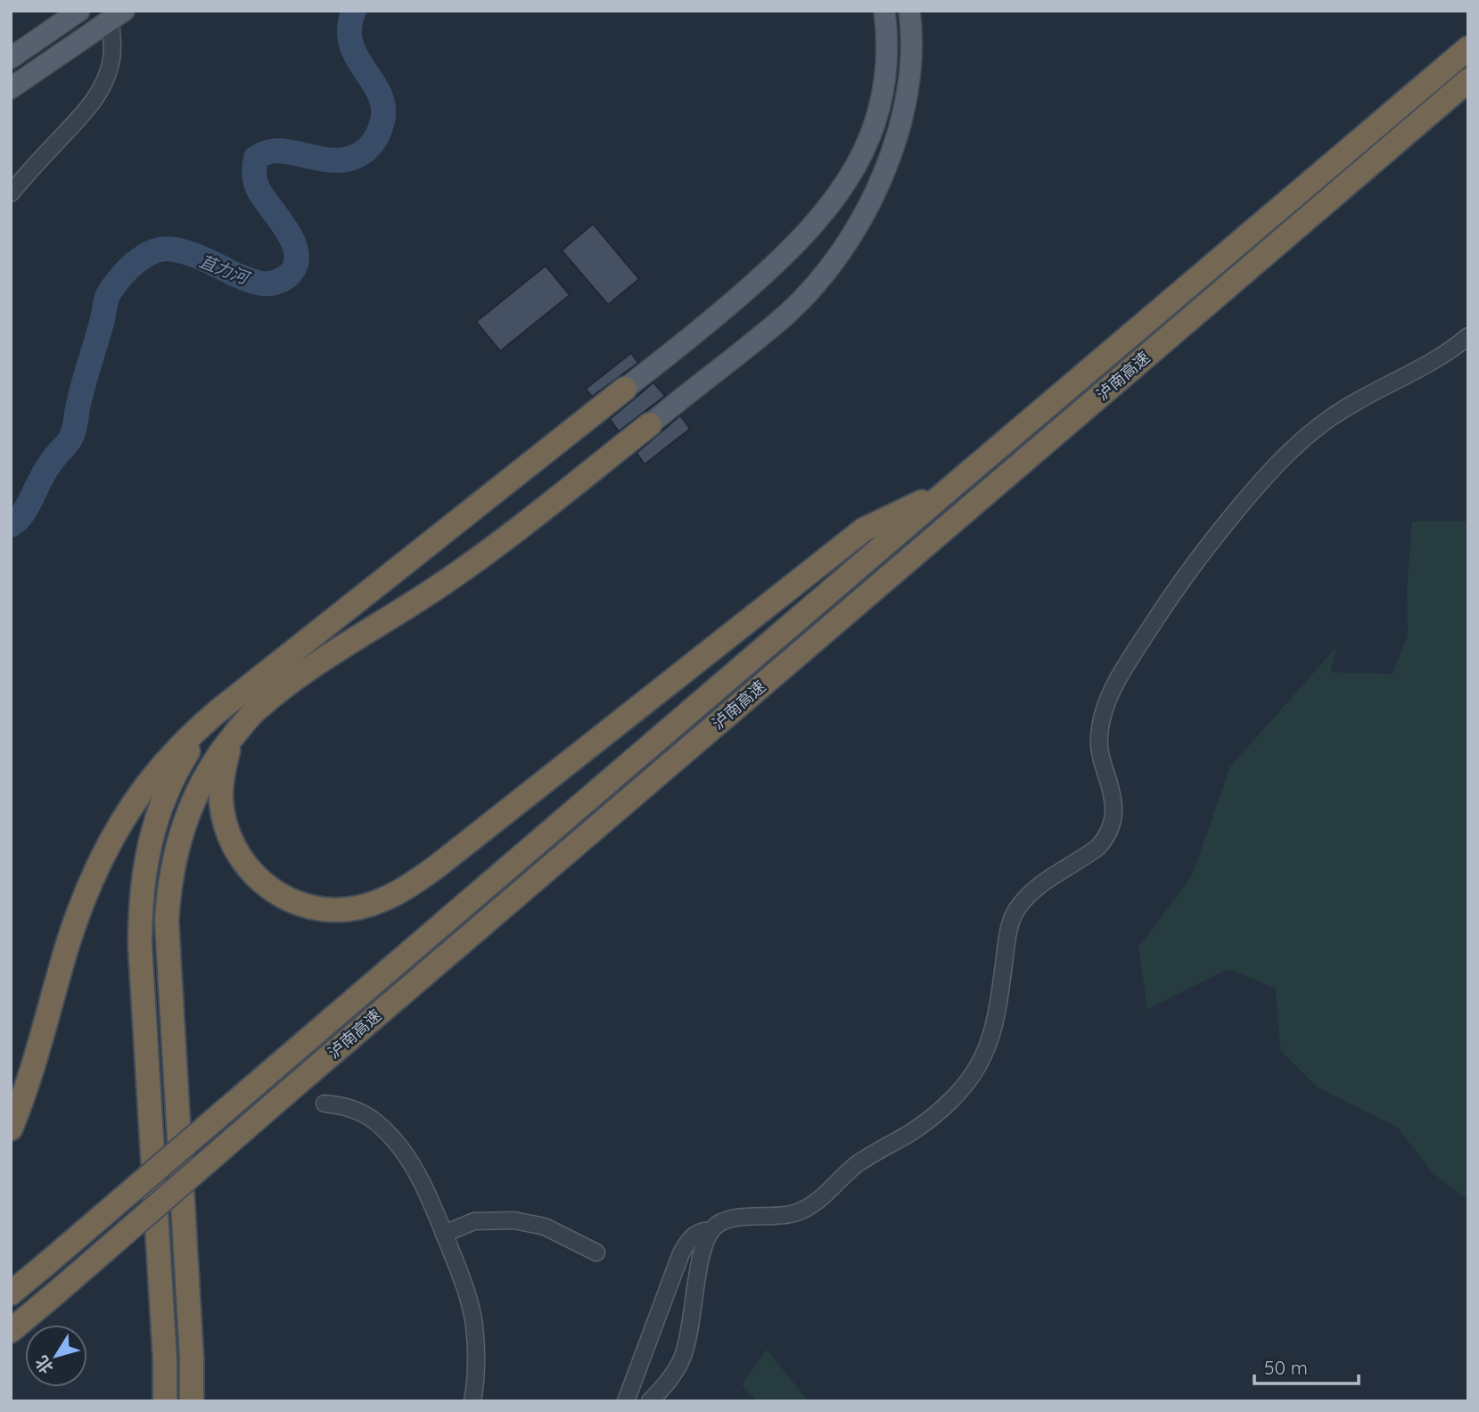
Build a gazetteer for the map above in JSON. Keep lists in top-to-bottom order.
{
  "streets": {
    "highway": ["泸南高速"]
  },
  "water": ["苴力河"],
  "scale_bar": "50 m",
  "north": "bottom left"
}
